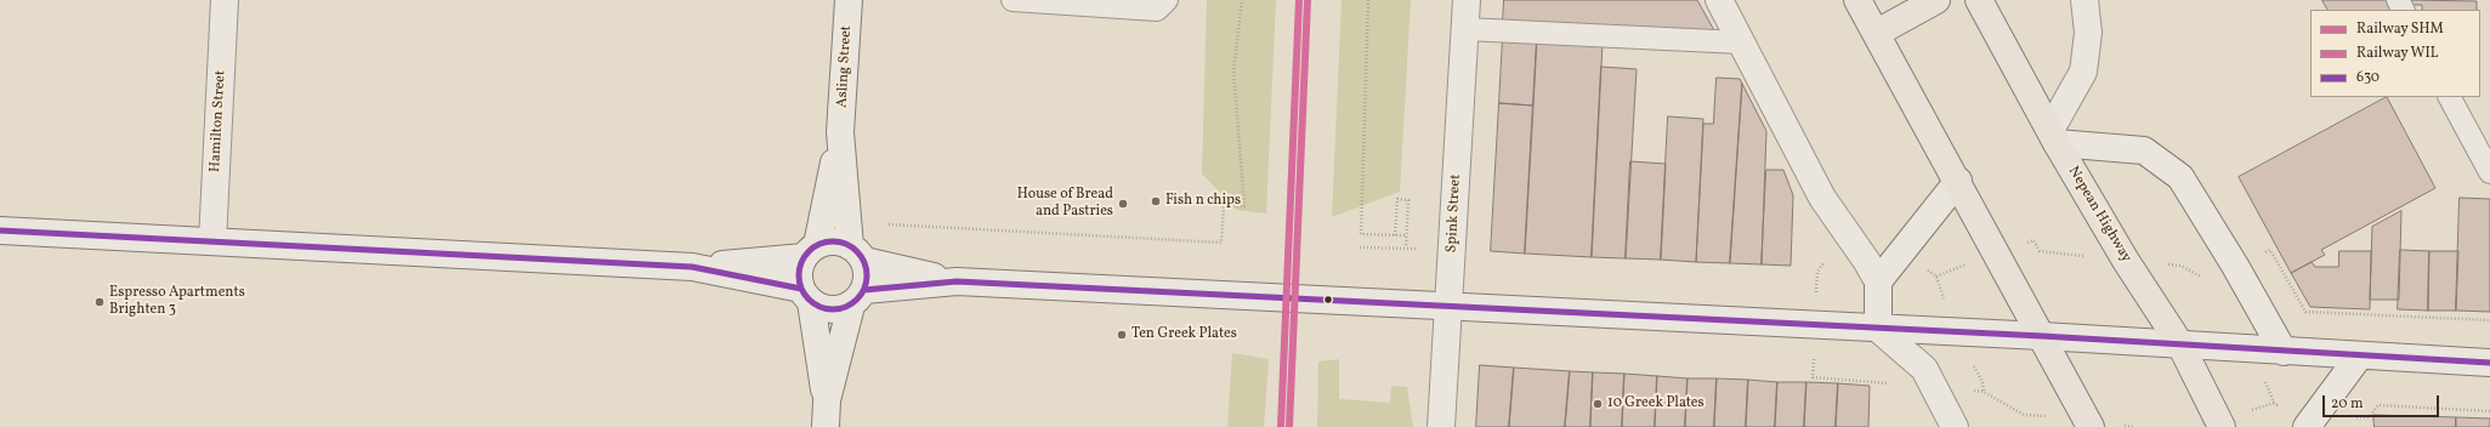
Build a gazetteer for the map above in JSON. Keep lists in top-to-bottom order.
{
  "streets": {
    "highway": ["Nepean Highway"],
    "street": ["Asling Street", "Hamilton Street", "Spink Street"]
  },
  "places": [
    "Fish n chips",
    "House of Bread and Pastries",
    "Espresso Apartments Brighten 3",
    "Ten Greek Plates",
    "10 Greek Plates"
  ],
  "lines": ["rail line SHM", "rail line WIL", "transit line 630"],
  "legend": ["Railway SHM", "Railway WIL", "630"],
  "scale_bar": "20 m"
}
